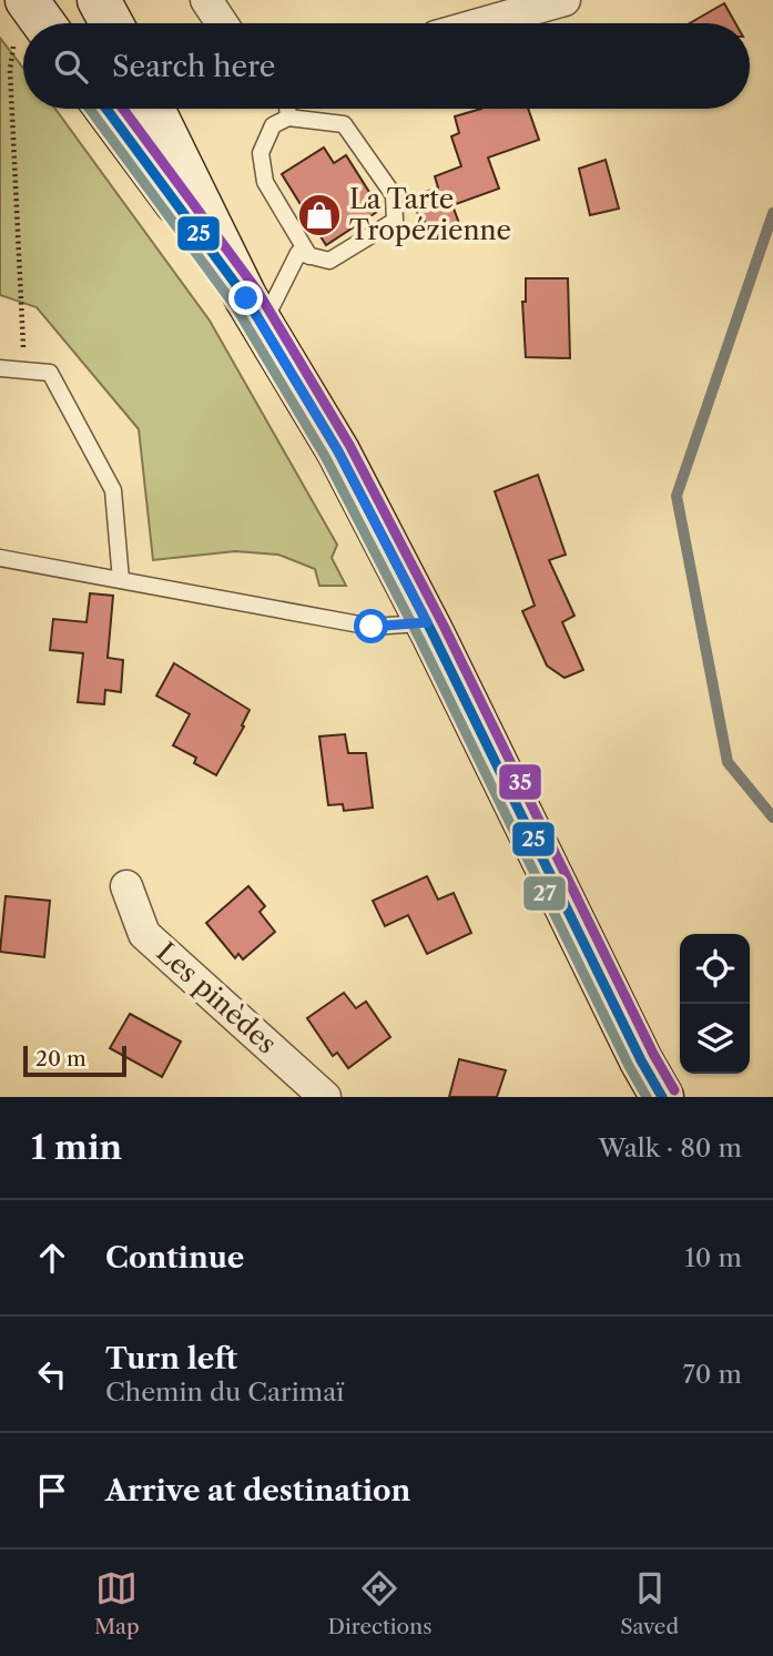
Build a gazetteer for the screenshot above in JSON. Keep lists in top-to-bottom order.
{
  "streets": {
    "street": ["Les pinèdes"]
  },
  "places": {
    "shop": ["La Tarte Tropézienne"]
  },
  "lines": ["transit line 25", "transit line 27", "transit line 35"],
  "scale_bar": "20 m",
  "page": {
    "search": "Search here",
    "scale": "20 m",
    "heading": ["1 min", "Walk · 80 m"],
    "list": [
      ["Continue", "10 m"],
      ["Turn left", "Chemin du Carimaï", "70 m"],
      "Arrive at destination"
    ],
    "nav": ["Map", "Directions", "Saved"]
  }
}
